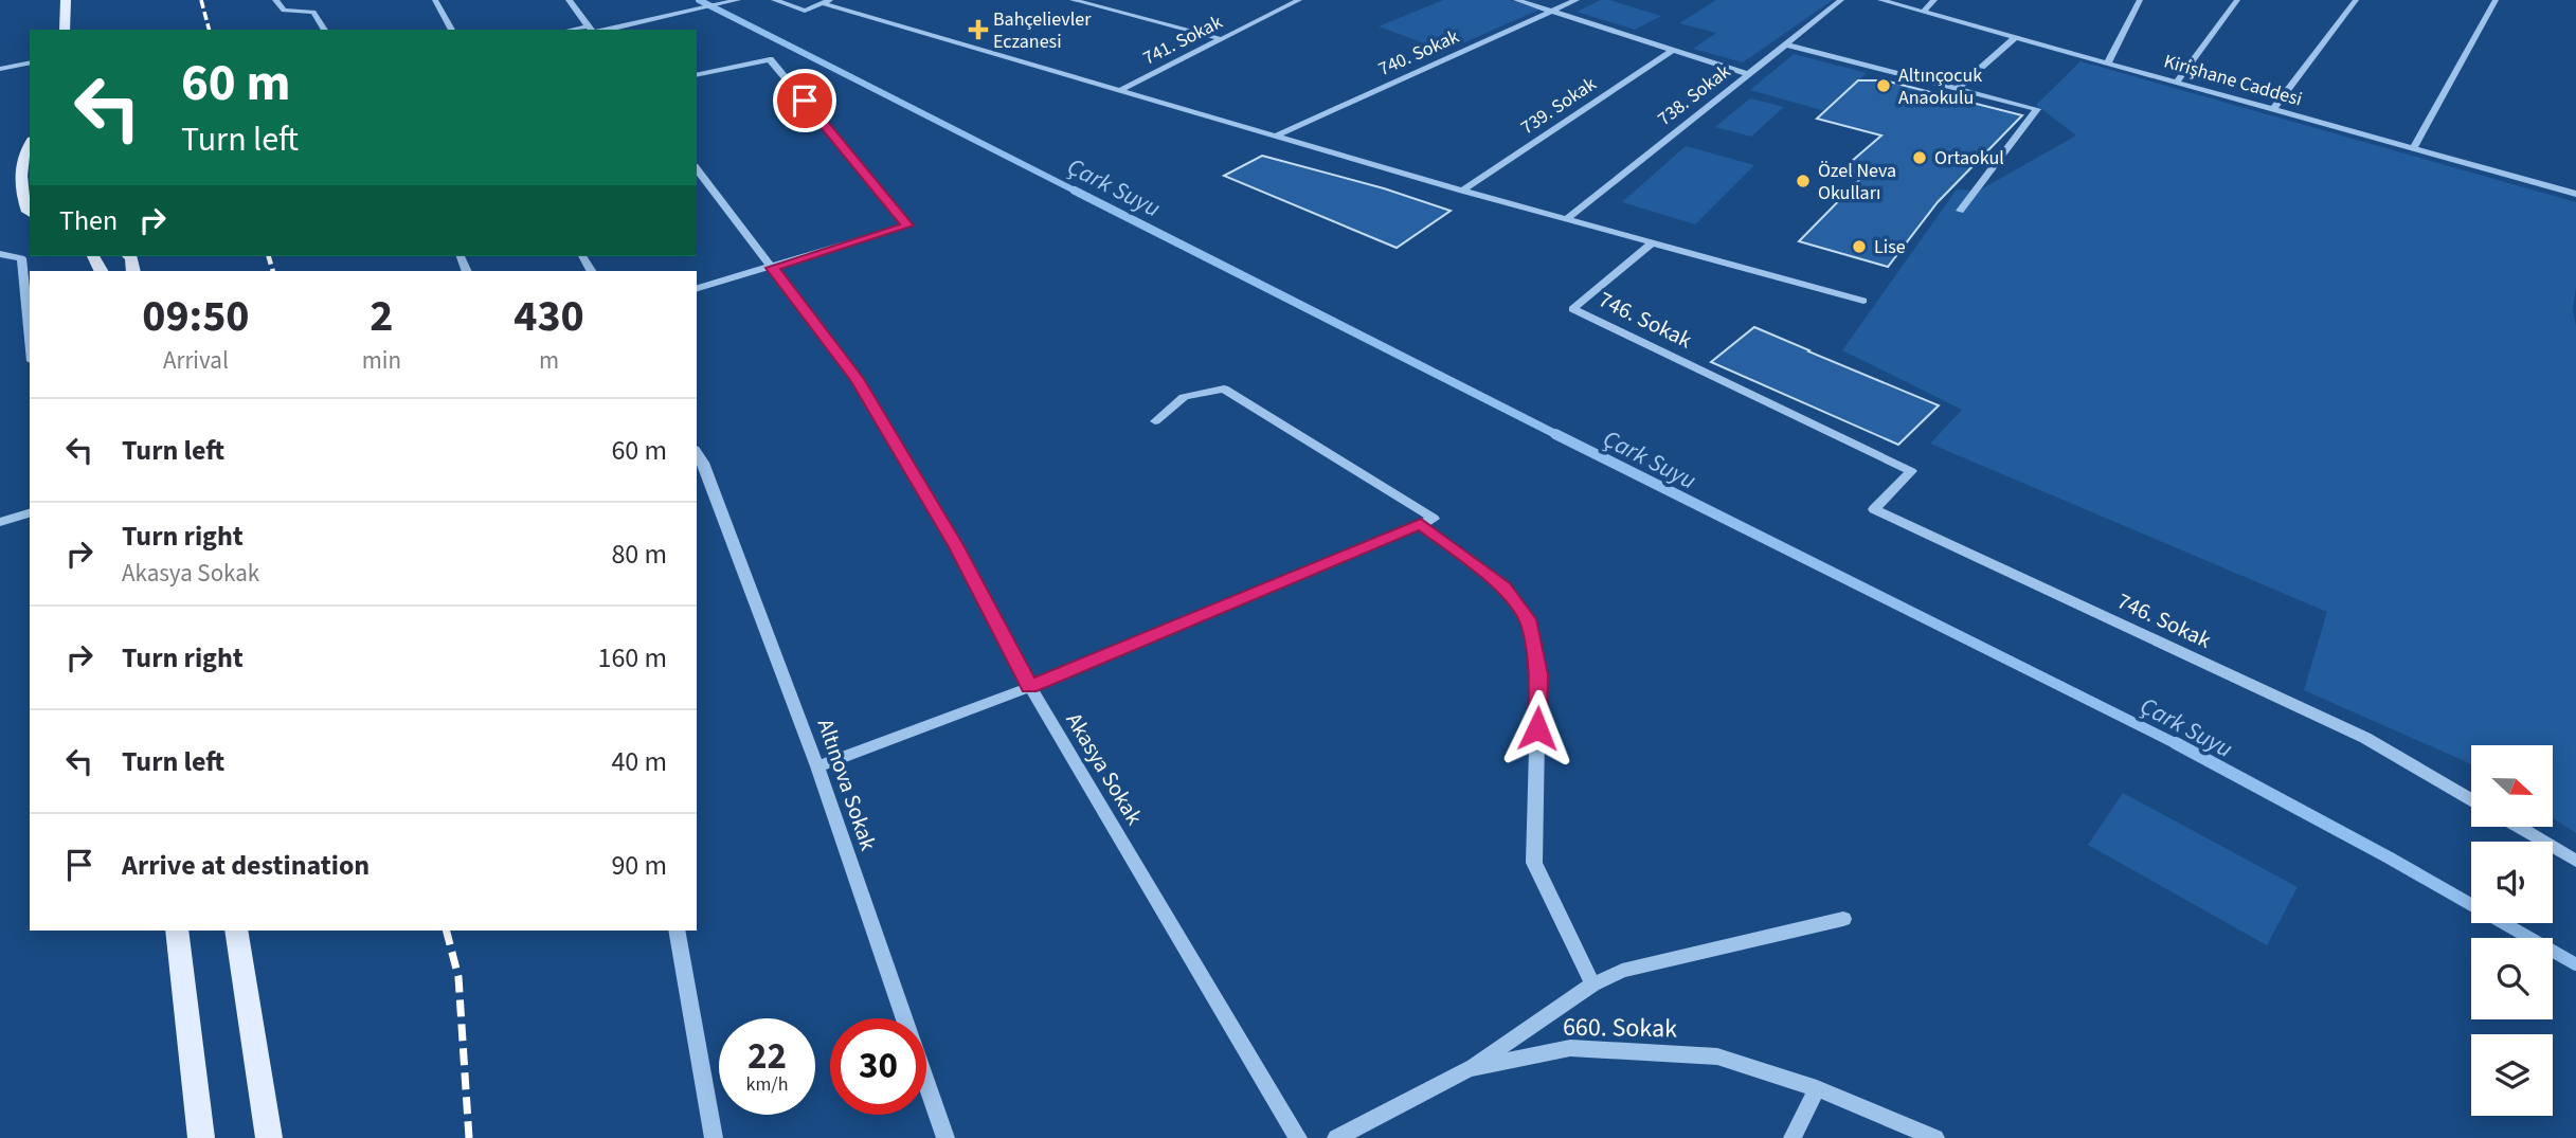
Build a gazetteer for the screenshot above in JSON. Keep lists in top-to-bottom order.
{
  "streets": {
    "street": [
      "741. Sokak",
      "740. Sokak",
      "Kirişhane Caddesi",
      "738. Sokak",
      "739. Sokak",
      "746. Sokak",
      "Akasya Sokak",
      "Altınova Sokak",
      "660. Sokak"
    ]
  },
  "water": ["Çark Suyu"],
  "places": {
    "health": ["Bahçelievler Eczanesi"],
    "other": [
      "Altınçocuk Anaokulu",
      "Ortaokul",
      "Özel Neva Okulları",
      "Lise"
    ]
  },
  "north": "right",
  "page": {
    "turn": ["60 m", "Turn left"],
    "then": "Then",
    "eta": [
      "09:50",
      "Arrival",
      "2",
      "min",
      "430",
      "m"
    ],
    "list": [
      {
        "name": "Turn left",
        "value": "60 m"
      },
      {
        "name": "Turn right",
        "note": "Akasya Sokak",
        "value": "80 m"
      },
      {
        "name": "Turn right",
        "value": "160 m"
      },
      {
        "name": "Turn left",
        "value": "40 m"
      },
      {
        "name": "Arrive at destination",
        "value": "90 m"
      }
    ],
    "speed": "22 km/h",
    "limit": "30"
  }
}
